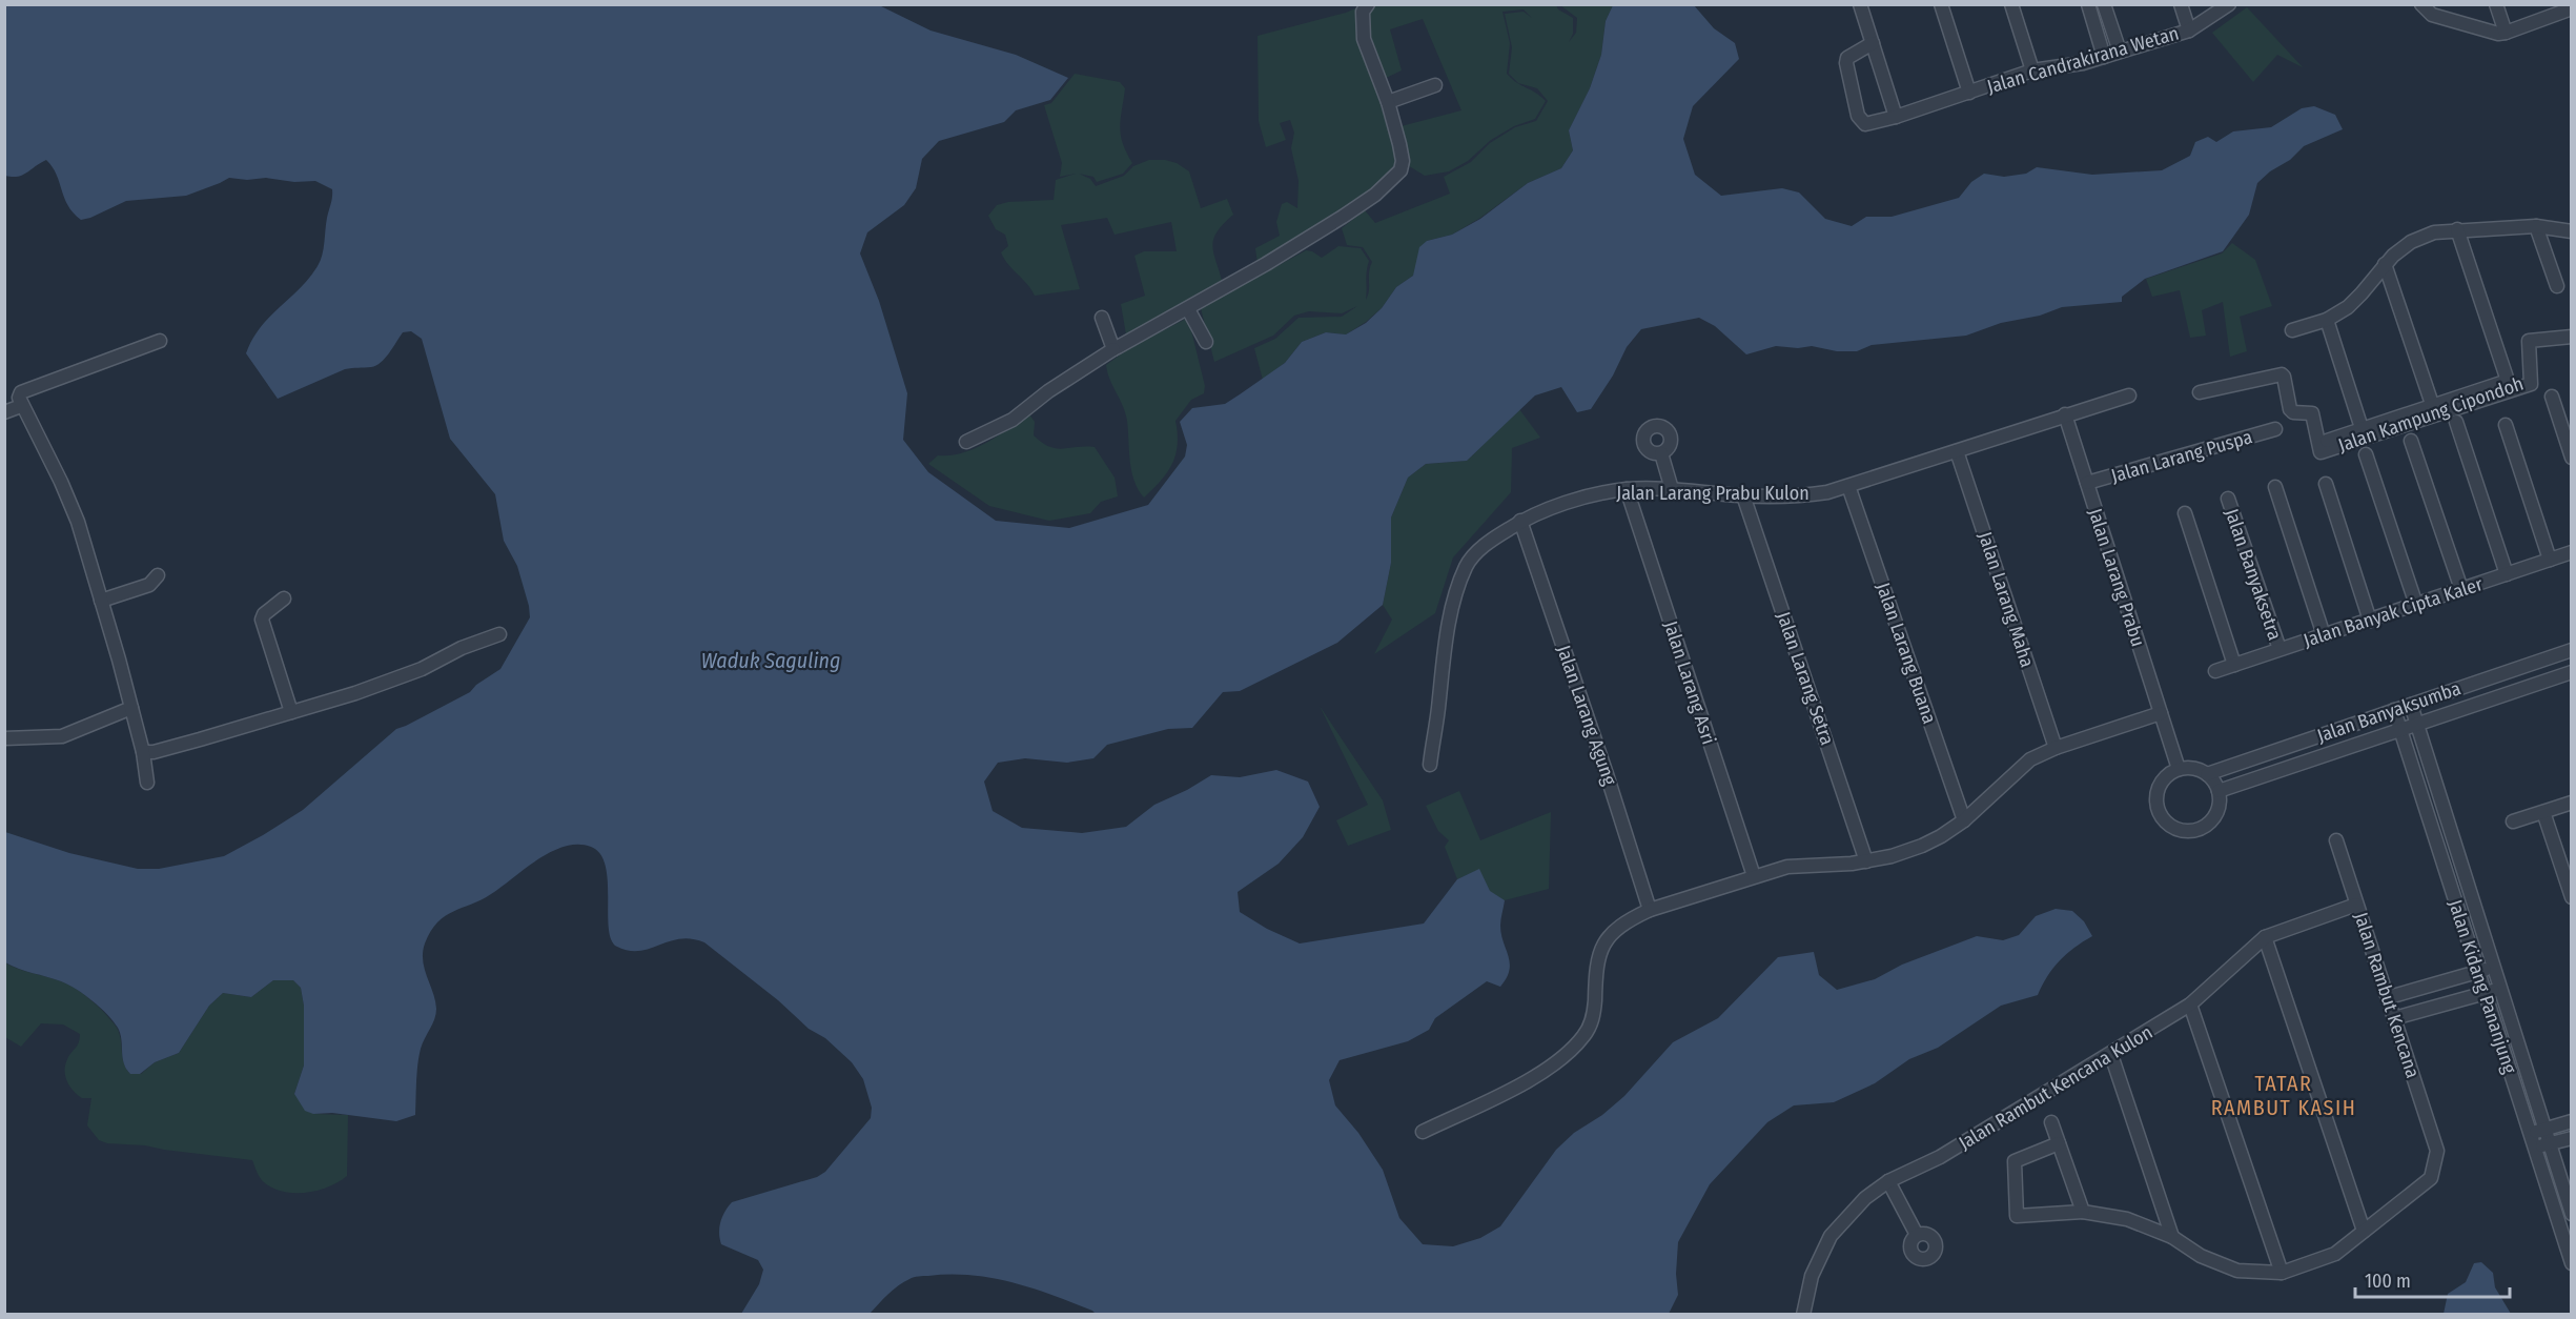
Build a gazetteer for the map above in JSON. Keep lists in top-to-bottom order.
{
  "streets": {
    "street": [
      "Jalan Candrakirana Wetan",
      "Jalan Kampung Cipondoh",
      "Jalan Larang Puspa",
      "Jalan Larang Prabu Kulon",
      "Jalan Banyaksetra",
      "Jalan Larang Prabu",
      "Jalan Larang Maha",
      "Jalan Banyak Cipta Kaler",
      "Jalan Larang Buana",
      "Jalan Larang Setra",
      "Jalan Larang Asri",
      "Jalan Banyaksumba",
      "Jalan Larang Agung",
      "Jalan Kidang Pananjung",
      "Jalan Rambut Kencana",
      "Jalan Rambut Kencana Kulon"
    ]
  },
  "crossings": [
    ["Jalan Larang Puspa", "Jalan Larang Prabu"],
    ["Jalan Larang Prabu Kulon", "Jalan Larang Prabu"],
    ["Jalan Larang Prabu Kulon", "Jalan Larang Maha"],
    ["Jalan Larang Prabu Kulon", "Jalan Larang Buana"],
    ["Jalan Larang Prabu Kulon", "Jalan Larang Setra"],
    ["Jalan Larang Prabu Kulon", "Jalan Larang Asri"],
    ["Jalan Larang Prabu Kulon", "Jalan Larang Agung"],
    ["Jalan Banyaksetra", "Jalan Banyak Cipta Kaler"],
    ["Jalan Larang Prabu", "Jalan Banyaksumba"],
    ["Jalan Banyaksumba", "Jalan Kidang Pananjung"],
    ["Jalan Rambut Kencana", "Jalan Rambut Kencana Kulon"]
  ],
  "districts": ["TATAR RAMBUT KASIH"],
  "water": ["Waduk Saguling"],
  "scale_bar": "100 m"
}
